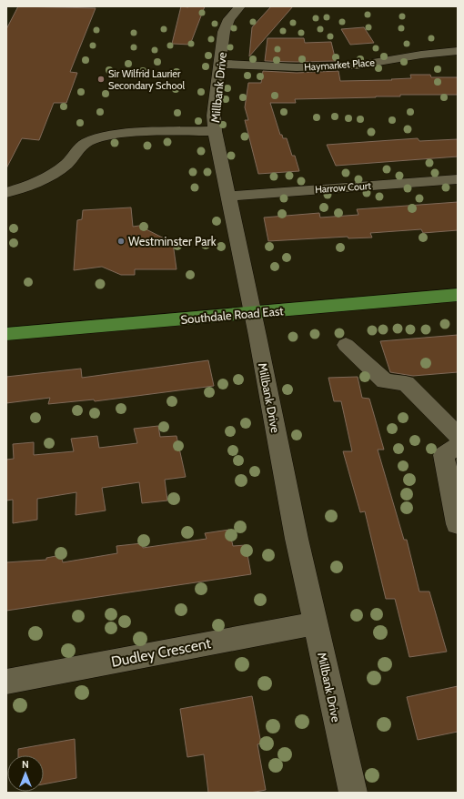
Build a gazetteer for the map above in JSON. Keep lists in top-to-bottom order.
{
  "streets": {
    "main road": ["Southdale Road East"],
    "street": [
      "Haymarket Place",
      "Millbank Drive",
      "Harrow Court",
      "Dudley Crescent"
    ]
  },
  "crossings": [
    ["Haymarket Place", "Millbank Drive"],
    ["Millbank Drive", "Harrow Court"],
    ["Millbank Drive", "Southdale Road East"],
    ["Millbank Drive", "Dudley Crescent"]
  ],
  "places": ["Sir Wilfrid Laurier Secondary School", "Westminster Park"],
  "north": "top"
}
